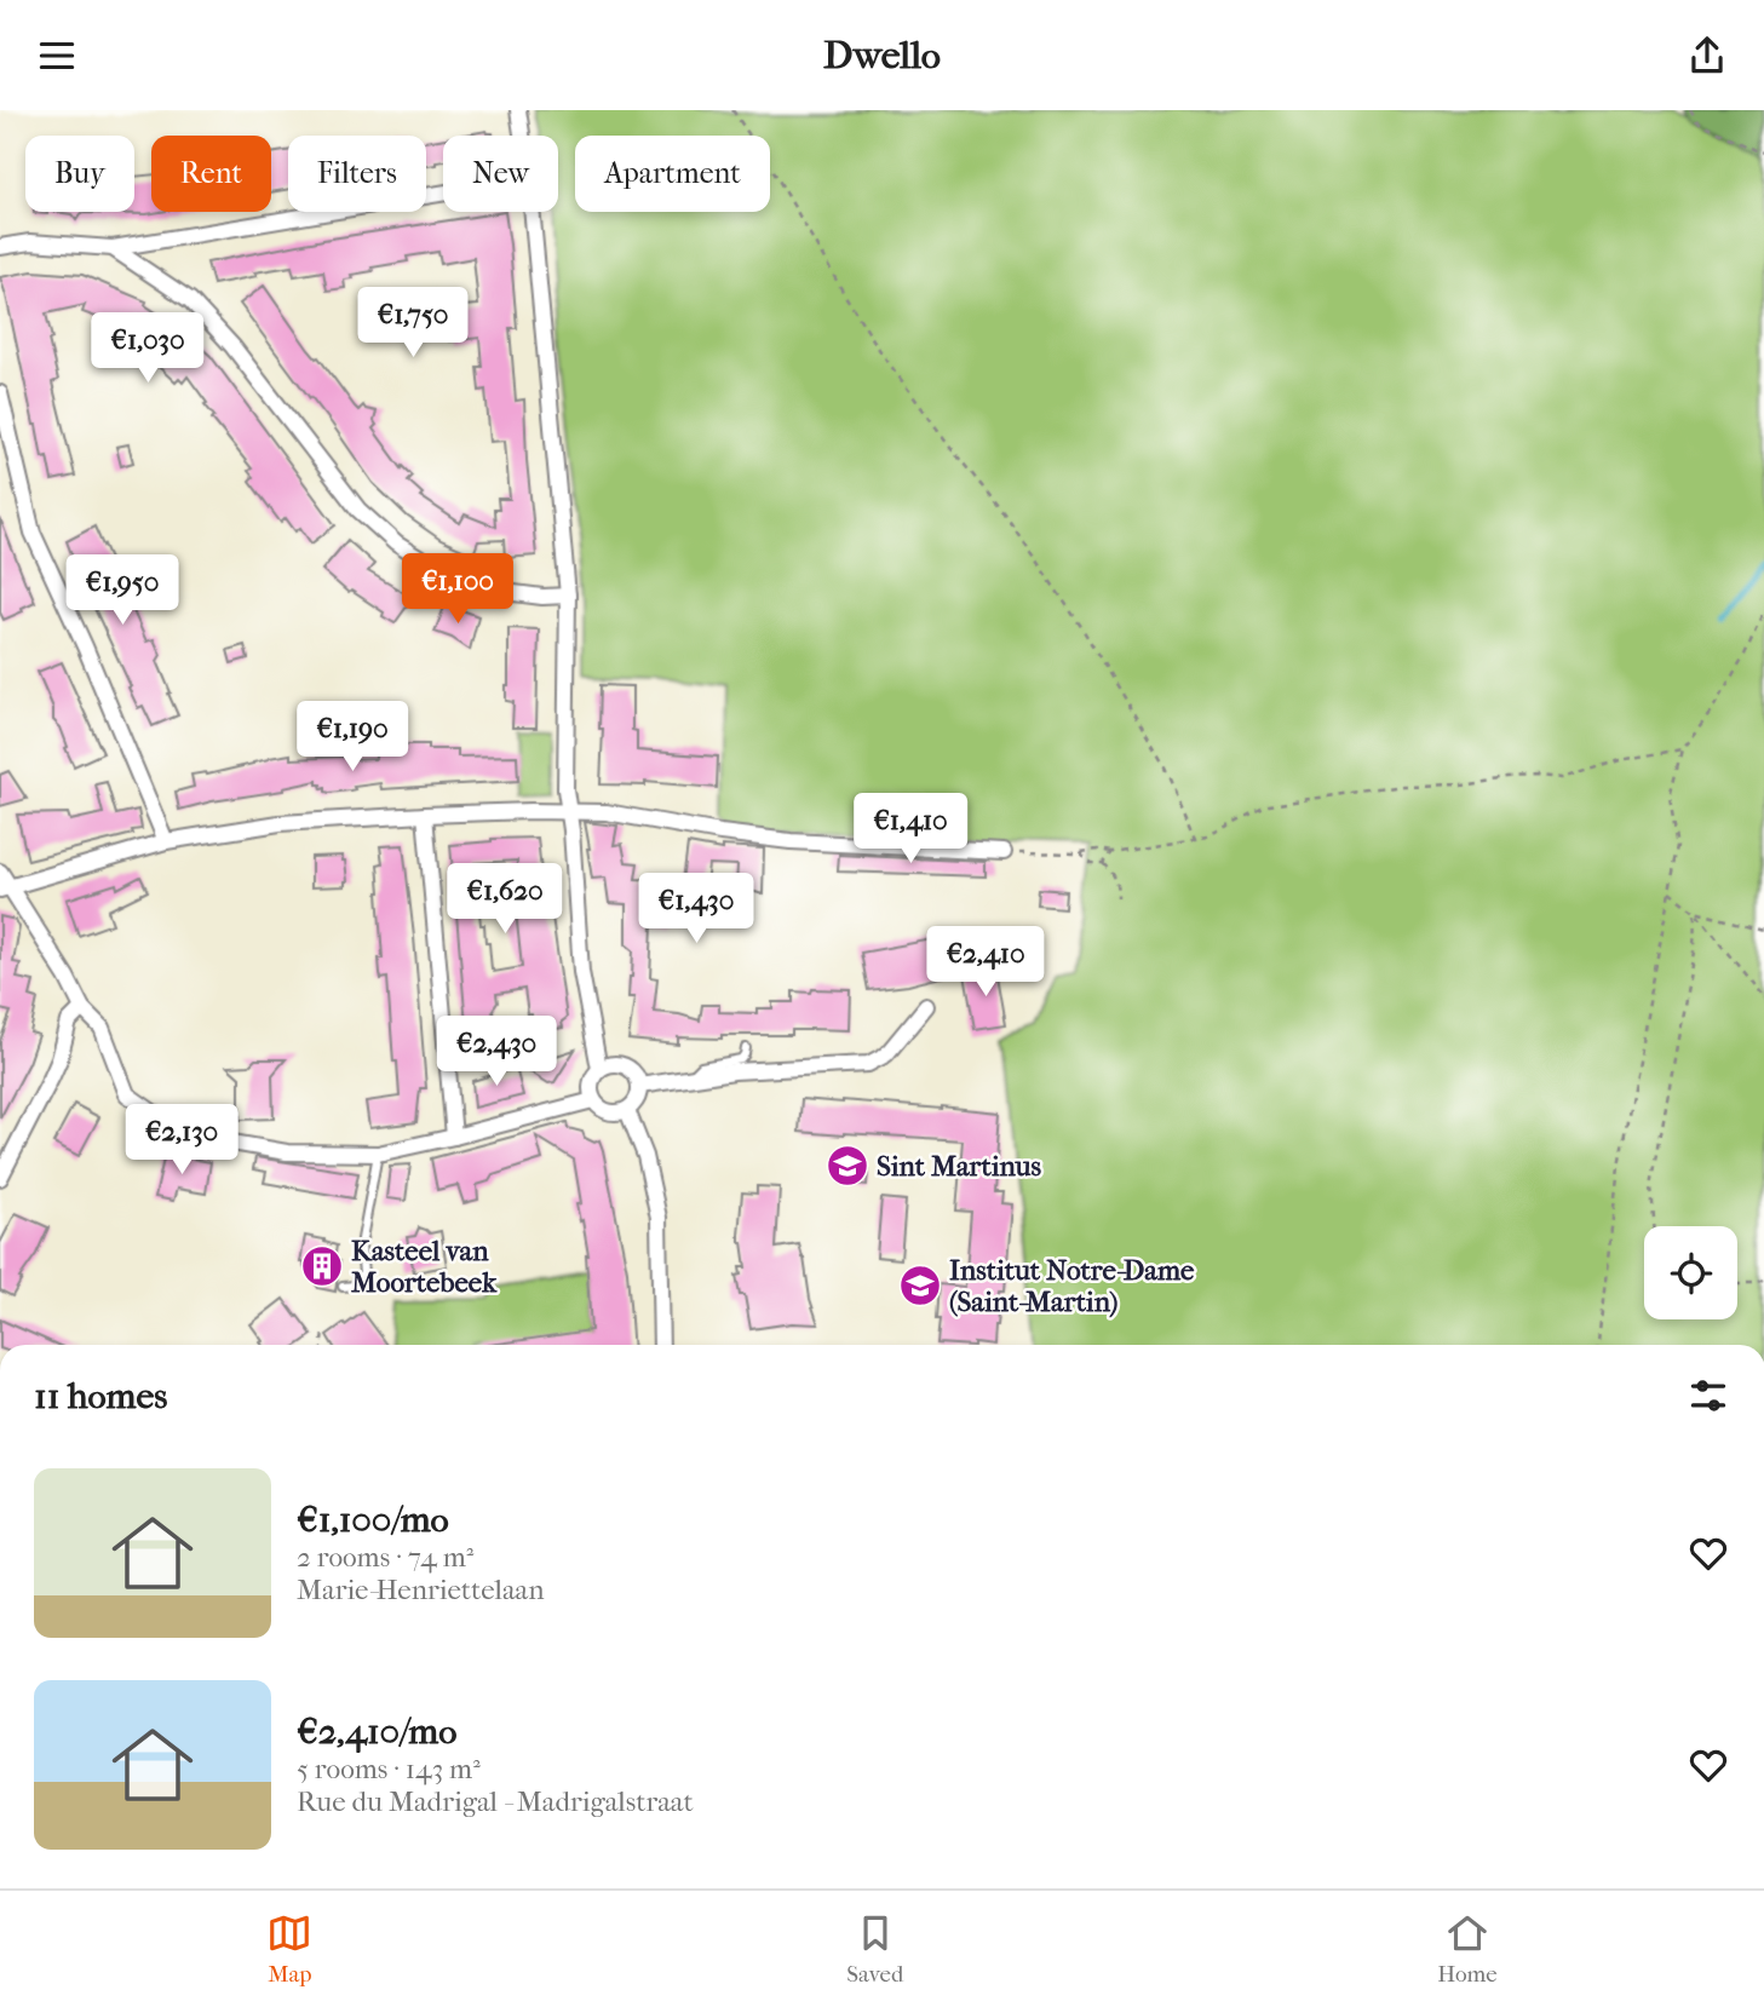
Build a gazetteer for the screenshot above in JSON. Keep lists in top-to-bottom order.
{
  "places": {
    "school or university": ["Sint Martinus", "Institut Notre-Dame (Saint-Martin)"],
    "building": ["Kasteel van Moortebeek"]
  },
  "page": {
    "header": "Dwello",
    "chip": [
      "Buy",
      "Rent",
      "Filters",
      "New",
      "Apartment"
    ],
    "price": [
      "€1,750",
      "€1,030",
      "€1,100",
      "€1,950",
      "€1,190",
      "€1,410",
      "€1,620",
      "€1,430",
      "€2,410",
      "€2,430",
      "€2,130"
    ],
    "heading": "11 homes",
    "list": [
      {
        "name": "€1,100/mo",
        "note": "2 rooms · 74 m² · Marie-Henriettelaan"
      },
      {
        "name": "€2,410/mo",
        "note": "5 rooms · 143 m² · Rue du Madrigal - Madrigalstraat"
      }
    ],
    "tabs": ["Map", "Saved", "Home"]
  }
}
